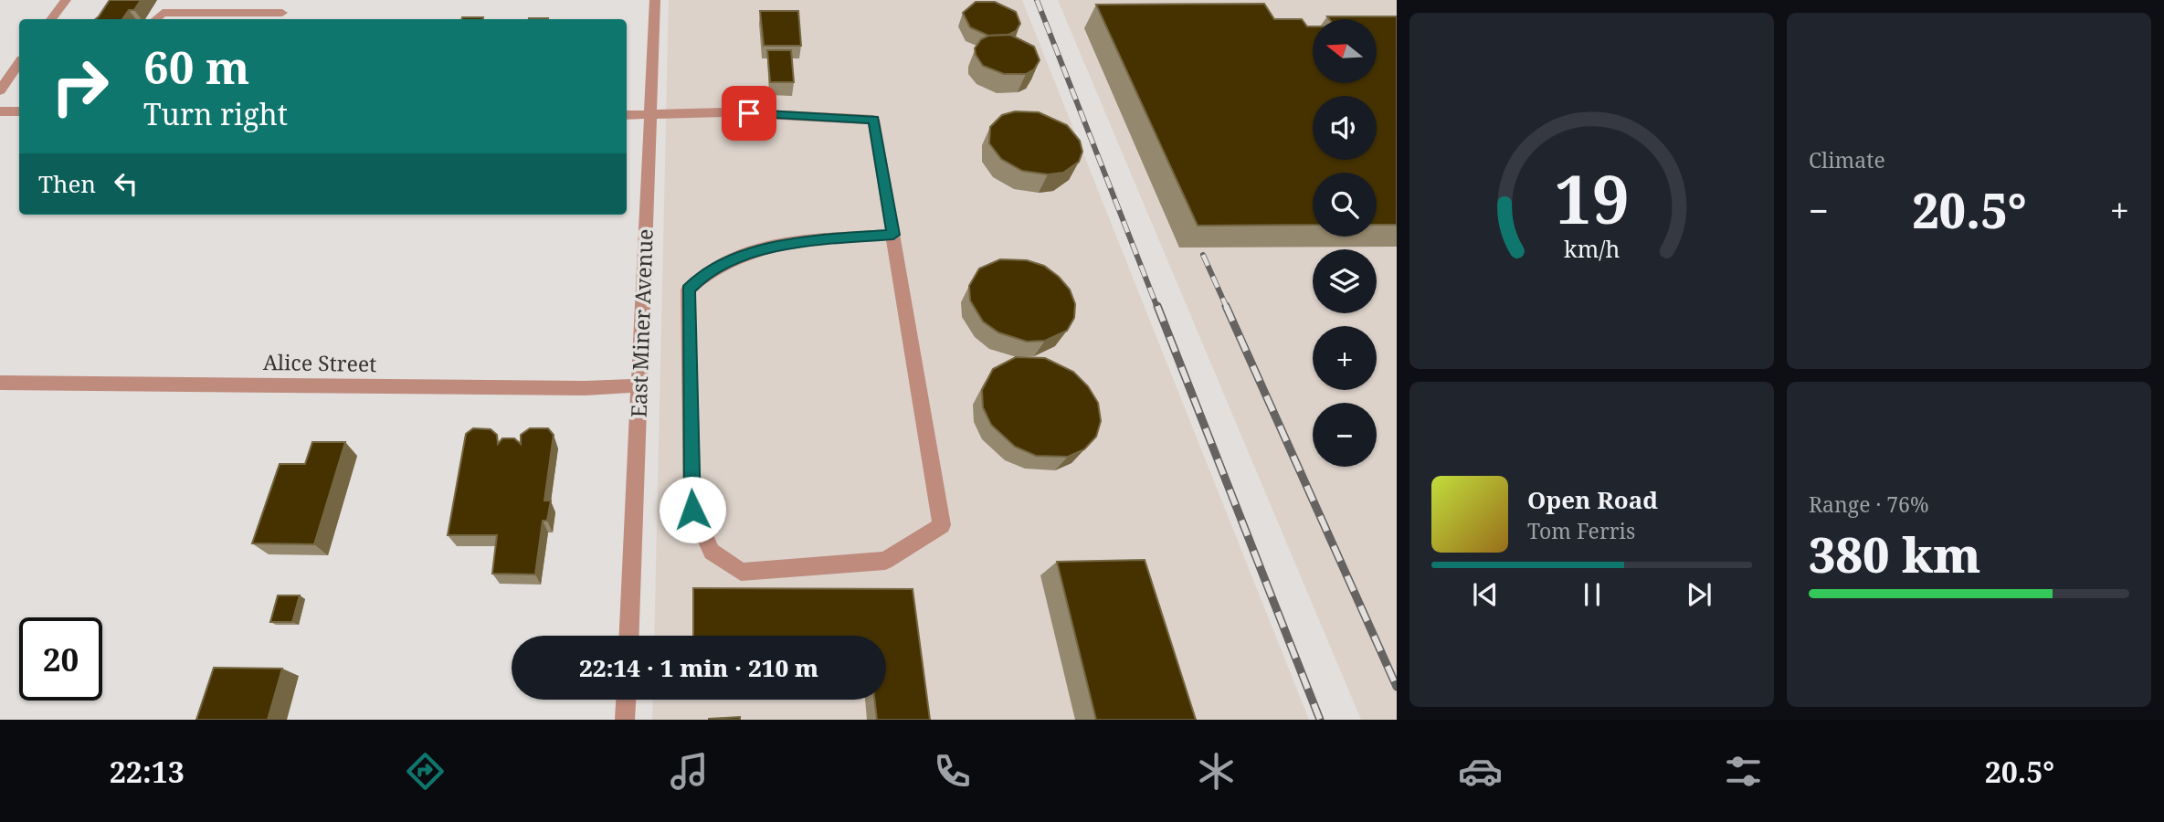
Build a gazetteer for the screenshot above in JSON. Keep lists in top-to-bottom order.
{
  "streets": {
    "street": ["East Miner Avenue", "Alice Street"]
  },
  "crossings": [
    ["East Miner Avenue", "Alice Street"]
  ],
  "north": "left",
  "page": {
    "tile": [
      "Climate",
      ["Range · 76%", "380 km"]
    ],
    "map_buttons": ["+", "−"],
    "turn": ["60 m", "Turn right"],
    "then": "Then",
    "heat": ["−", "20.5°", "+"],
    "song": ["Open Road", "Tom Ferris"],
    "limit": "20",
    "trip": "22:14 · 1 min · 210 m",
    "tabs": ["22:13", "20.5°"],
    "gauge": ["19", "km/h"]
  }
}
